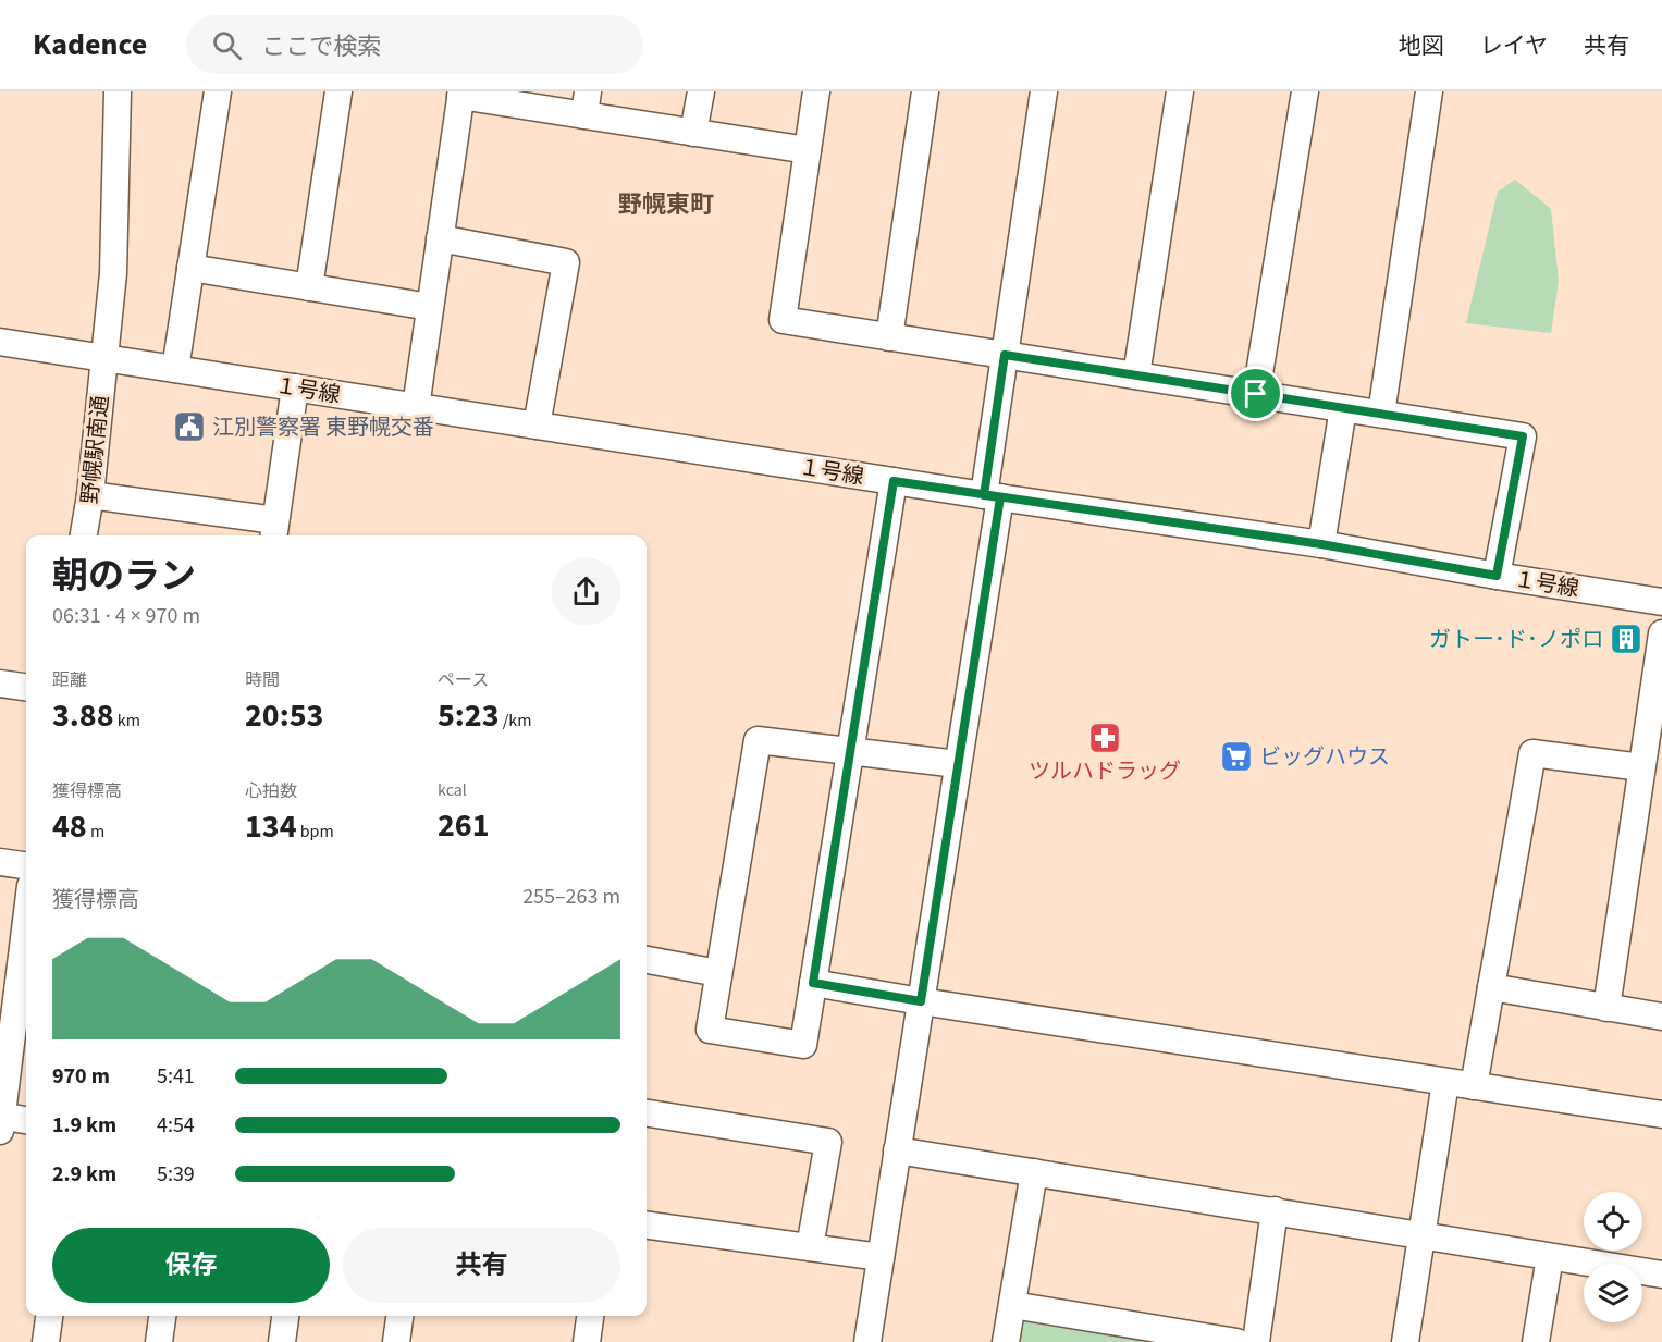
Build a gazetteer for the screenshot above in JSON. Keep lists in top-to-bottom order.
{
  "streets": {
    "street": ["１号線", "野幌駅南通"]
  },
  "crossings": [
    ["１号線", "野幌駅南通"]
  ],
  "districts": ["野幌東町"],
  "places": {
    "public building": ["江別警察署 東野幌交番"],
    "building": ["ガトー･ド･ノポロ"],
    "pharmacy": ["ツルハドラッグ"],
    "supermarket": ["ビッグハウス"]
  },
  "page": {
    "header": "Kadence",
    "search": "ここで検索",
    "nav": ["地図", "レイヤ", "共有"],
    "heading": ["朝のラン", "06:31 · 4 × 970 m"],
    "stats": [
      ["距離", "3.88 km"],
      ["時間", "20:53"],
      ["ペース", "5:23 /km"],
      ["獲得標高", "48 m"],
      ["心拍数", "134 bpm"],
      ["kcal", "261"]
    ],
    "chart": ["獲得標高", "255–263 m"],
    "list": [
      {
        "name": "970 m",
        "note": "5:41"
      },
      {
        "name": "1.9 km",
        "note": "4:54"
      },
      {
        "name": "2.9 km",
        "note": "5:39"
      }
    ],
    "buttons": ["保存", "共有"]
  }
}
